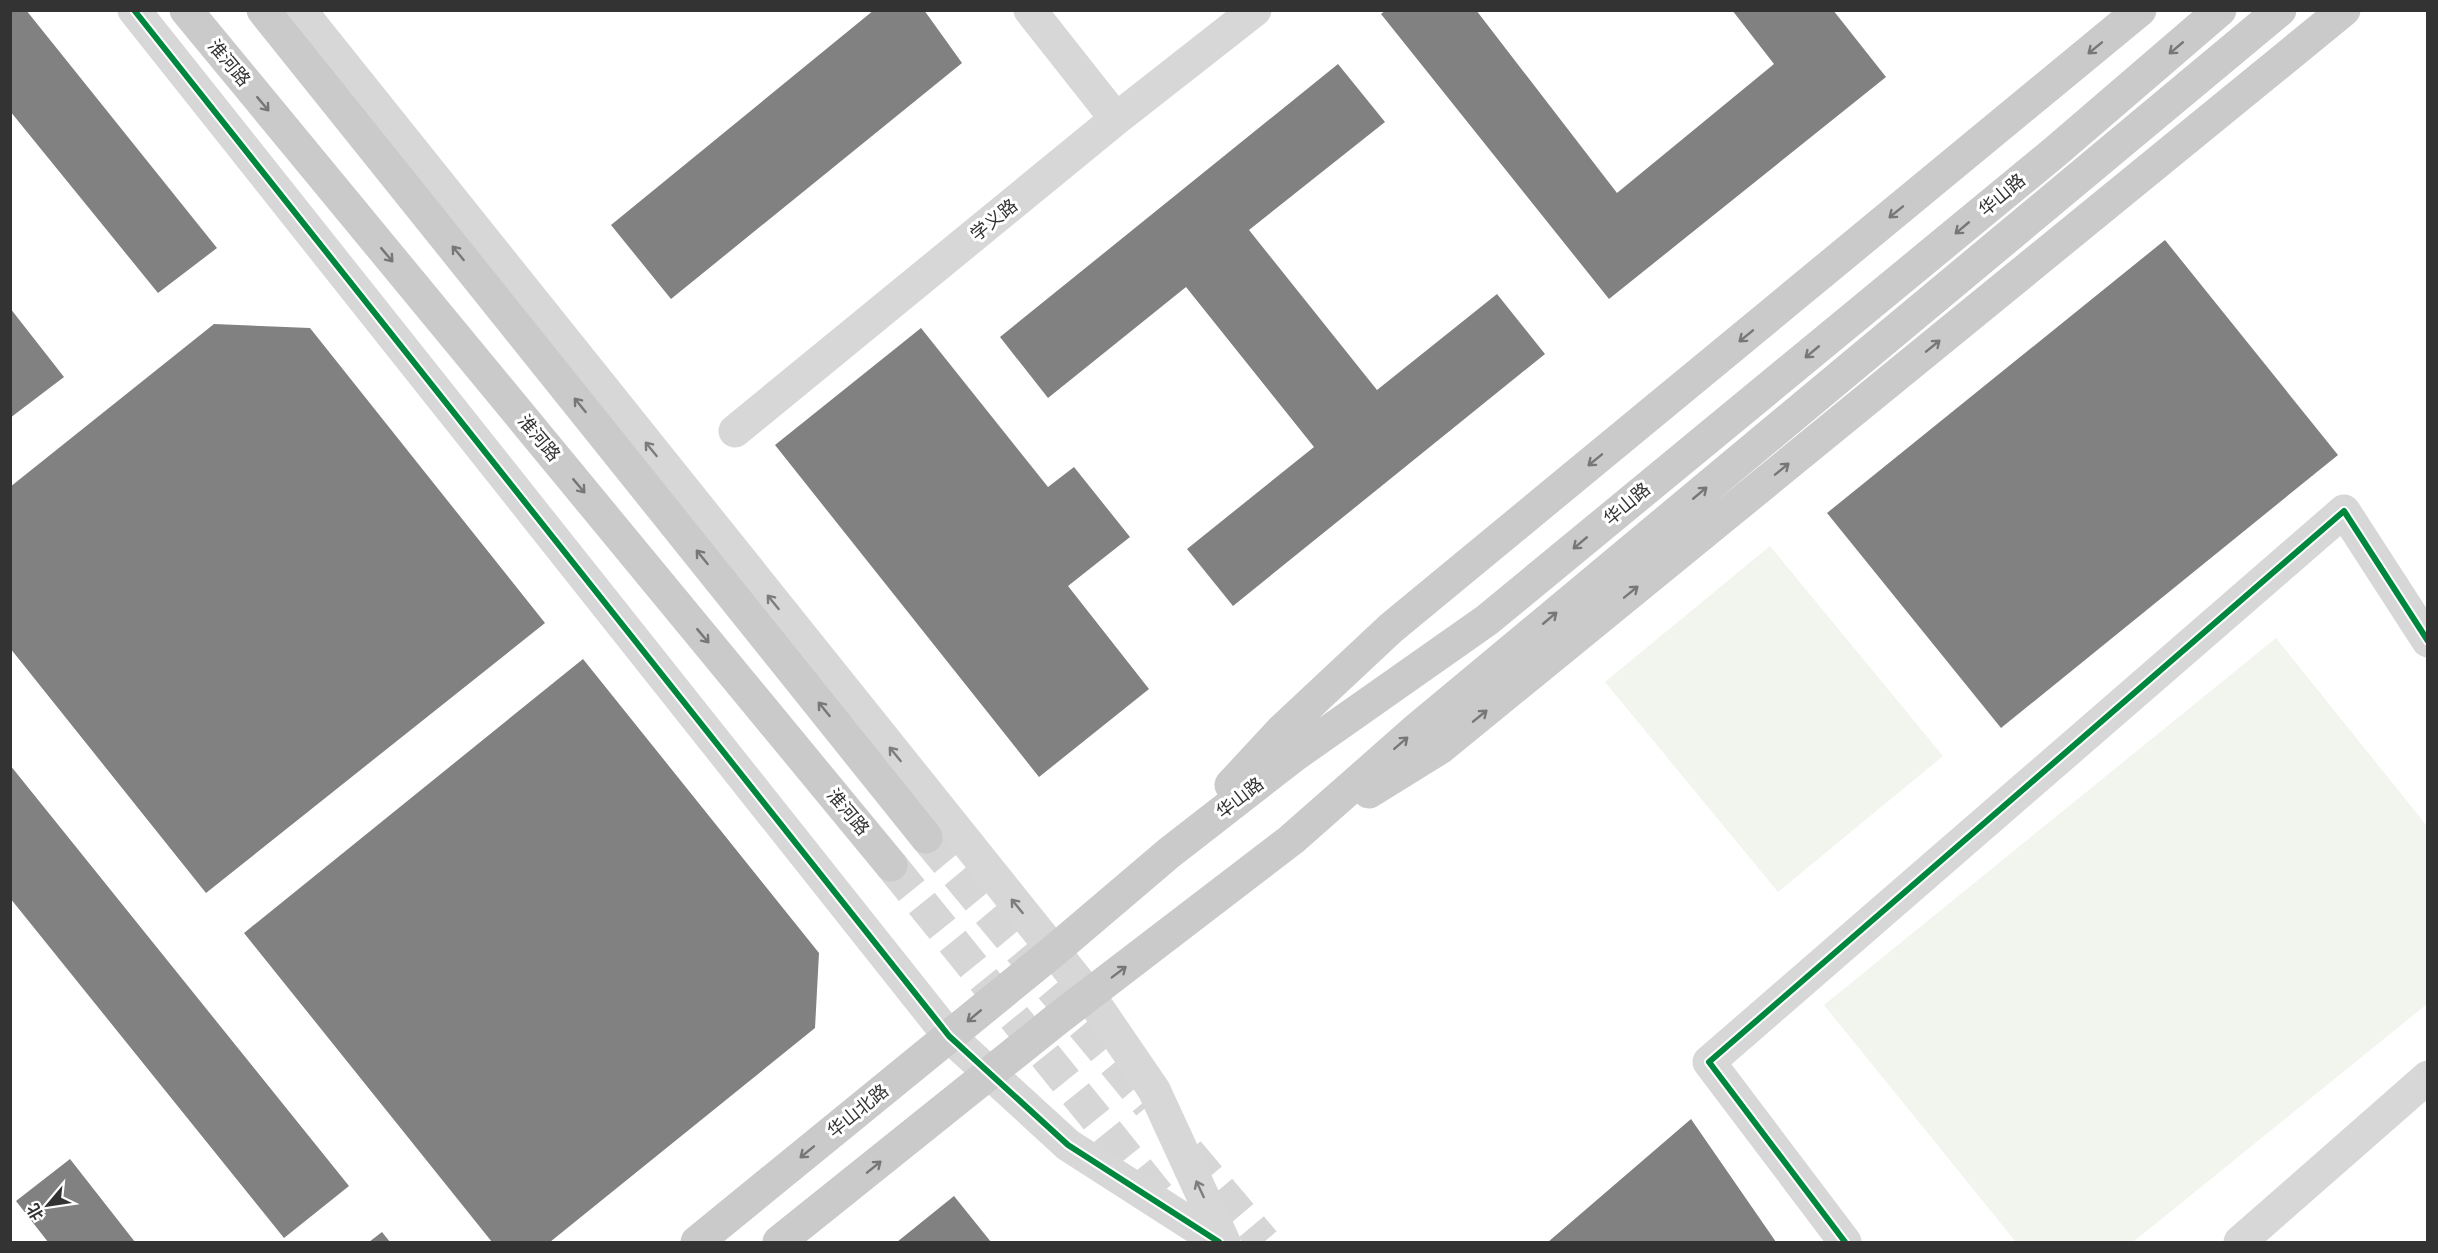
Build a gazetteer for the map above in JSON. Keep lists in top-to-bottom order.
{
  "streets": {
    "main road": ["淮河路", "华山路", "华山北路"],
    "street": ["学义路"]
  },
  "crossings": [
    ["华山路", "华山北路"]
  ],
  "north": "bottom left"
}
